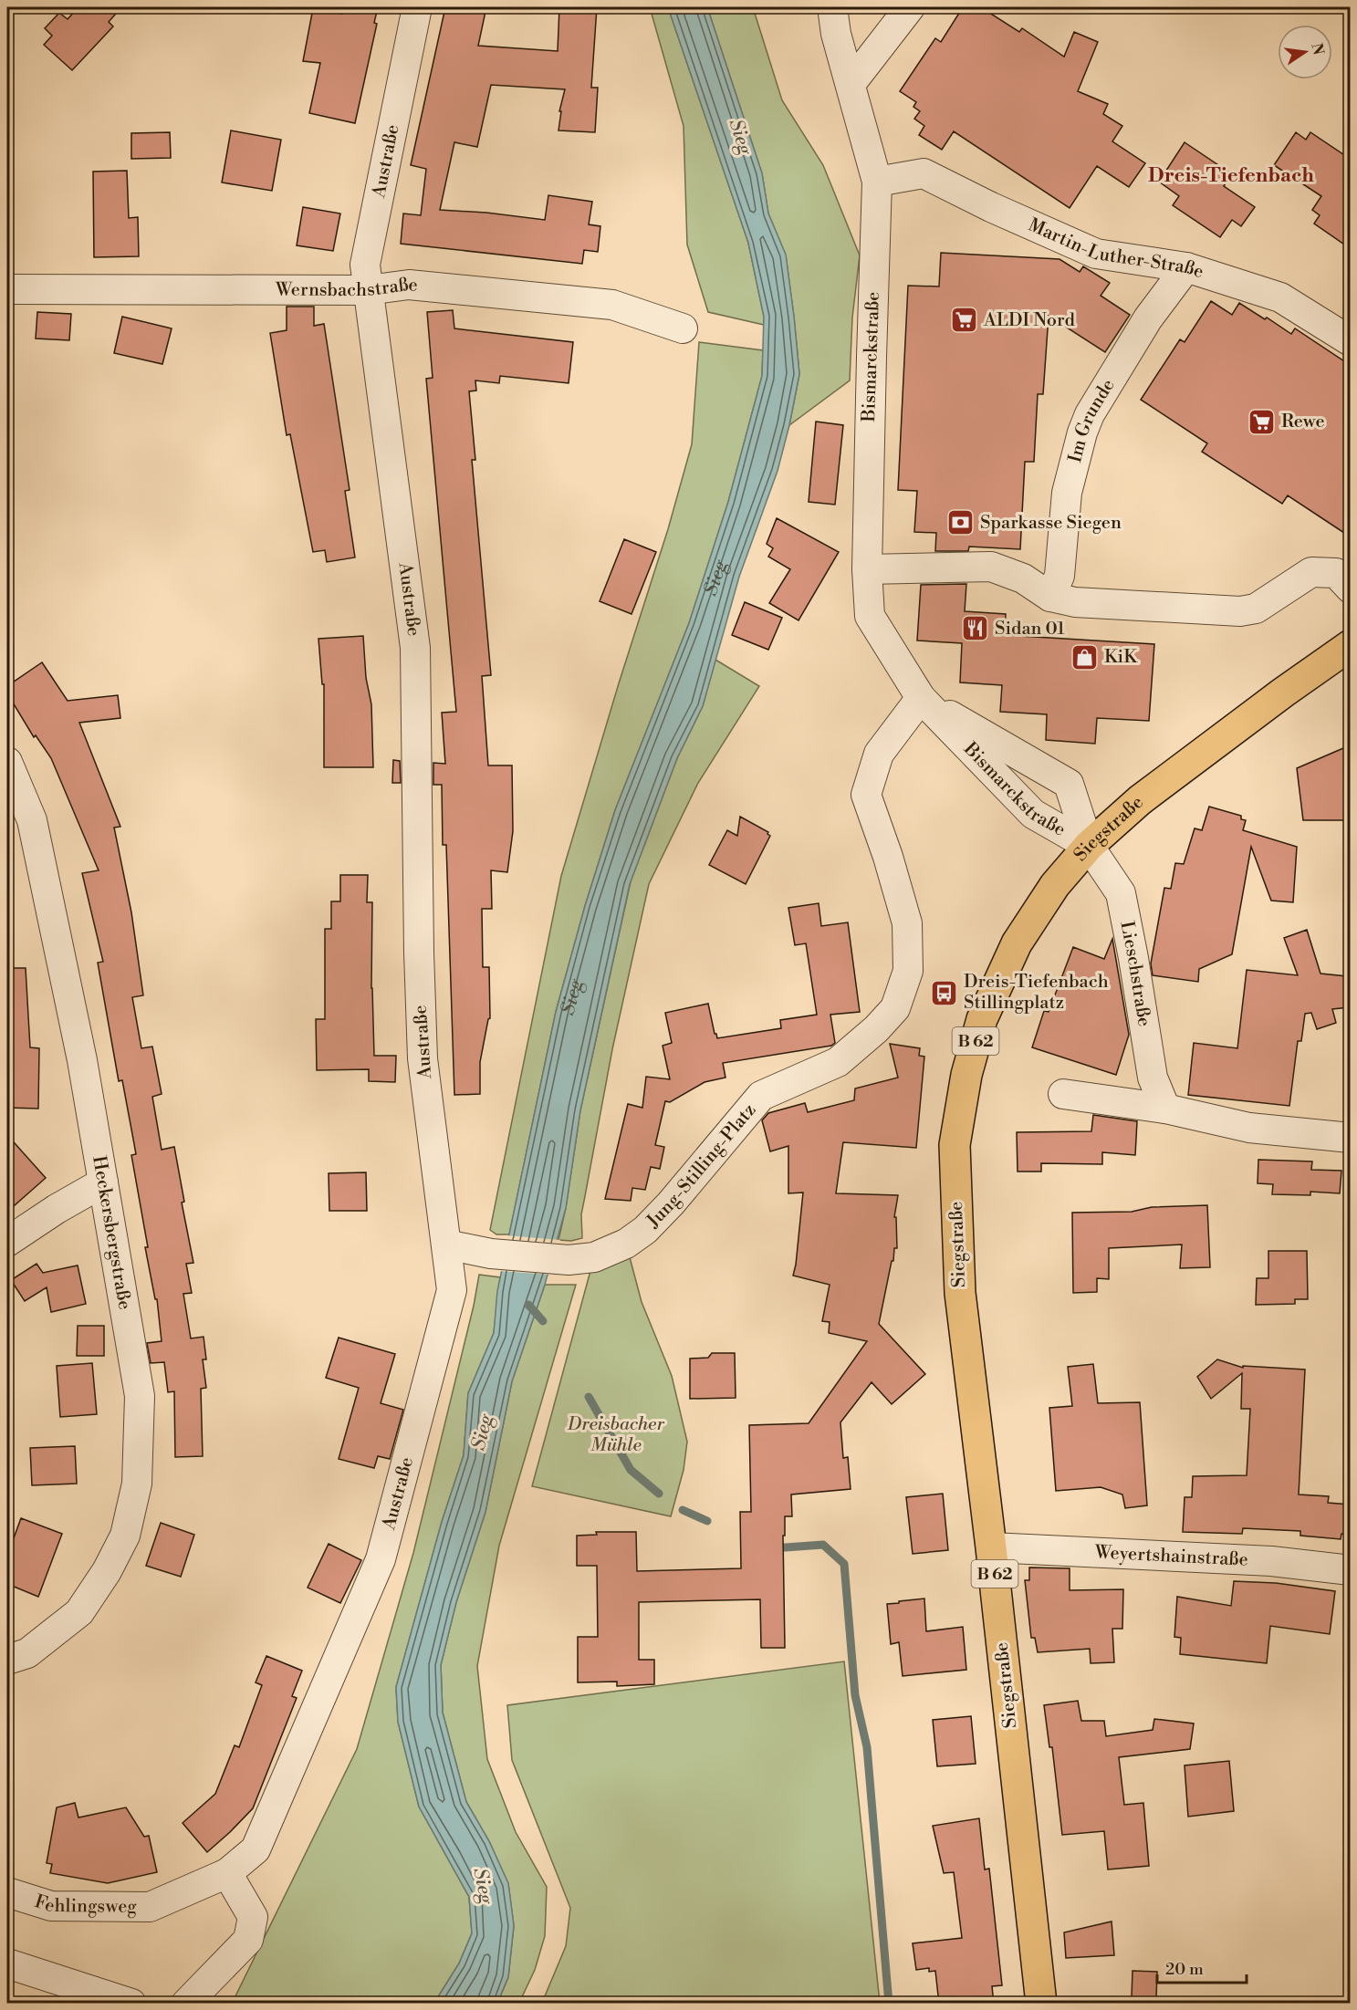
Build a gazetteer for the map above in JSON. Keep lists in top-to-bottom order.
{
  "streets": {
    "main road": ["Siegstraße", "B 62"],
    "street": [
      "Austraße",
      "Martin-Luther-Straße",
      "Wernsbachstraße",
      "Bismarckstraße",
      "Im Grunde",
      "Lieschstraße",
      "Jung-Stilling-Platz",
      "Heckersbergstraße",
      "Weyertshainstraße",
      "Fehlingsweg"
    ]
  },
  "crossings": [
    ["Austraße", "Wernsbachstraße"],
    ["Austraße", "Jung-Stilling-Platz"],
    ["Austraße", "Fehlingsweg"],
    ["Martin-Luther-Straße", "Bismarckstraße"],
    ["Martin-Luther-Straße", "Im Grunde"],
    ["Bismarckstraße", "Siegstraße"],
    ["Bismarckstraße", "Lieschstraße"],
    ["Bismarckstraße", "Jung-Stilling-Platz"],
    ["Siegstraße", "Lieschstraße"],
    ["Siegstraße", "Weyertshainstraße"]
  ],
  "districts": ["Dreis-Tiefenbach"],
  "water": ["Sieg"],
  "parks": ["Dreisbacher Mühle"],
  "places": {
    "supermarket": ["ALDI Nord", "Rewe"],
    "bank": ["Sparkasse Siegen"],
    "restaurant": ["Sidan 01"],
    "shop": ["KiK"],
    "bus stop": ["Dreis-Tiefenbach Stillingplatz"]
  },
  "scale_bar": "20 m",
  "north": "right"
}
